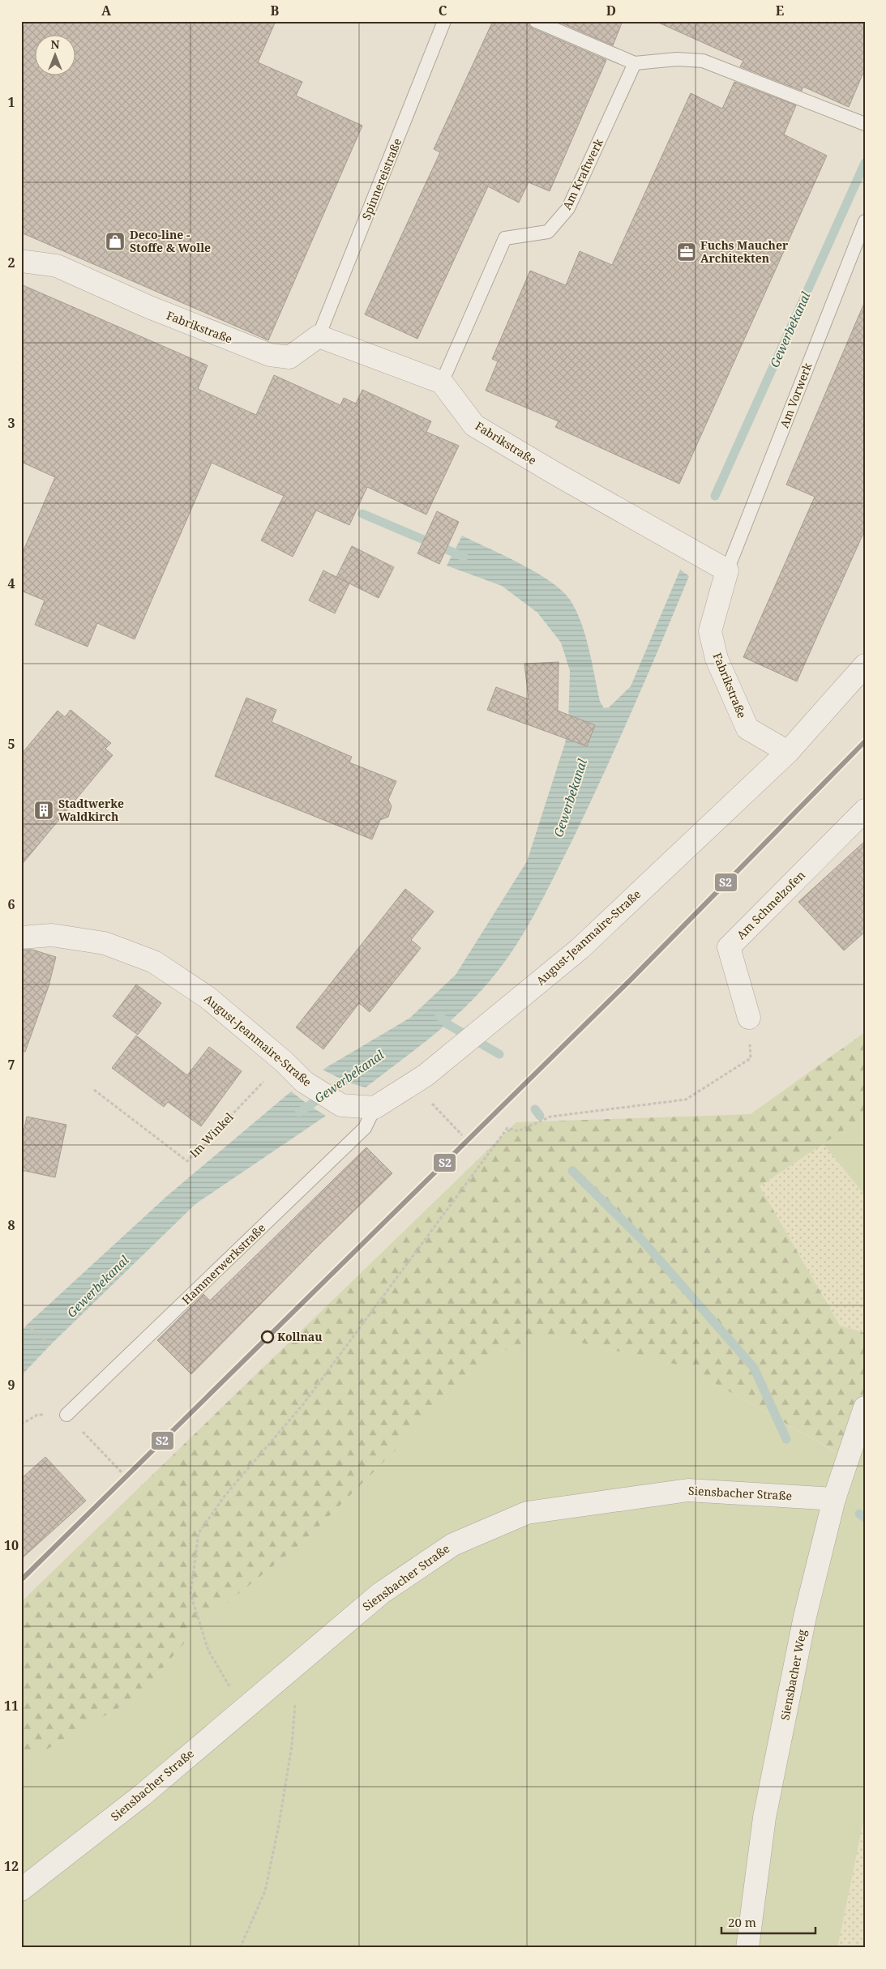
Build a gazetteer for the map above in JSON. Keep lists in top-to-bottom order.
{
  "streets": {
    "street": [
      "Fabrikstraße",
      "Am Schmelzofen",
      "August-Jeanmaire-Straße",
      "Siensbacher Straße",
      "Siensbacher Weg"
    ],
    "lane": [
      "Am Kraftwerk",
      "Spinnereistraße",
      "Am Vorwerk",
      "Hammerwerkstraße"
    ],
    "path": ["Im Winkel"]
  },
  "crossings": [
    ["Am Kraftwerk", "Fabrikstraße"],
    ["Spinnereistraße", "Fabrikstraße"],
    ["Fabrikstraße", "Am Vorwerk"],
    ["Fabrikstraße", "August-Jeanmaire-Straße"],
    ["August-Jeanmaire-Straße", "Im Winkel"],
    ["August-Jeanmaire-Straße", "Hammerwerkstraße"],
    ["Siensbacher Straße", "Siensbacher Weg"]
  ],
  "water": ["Gewerbekanal"],
  "places": {
    "shop": ["Deco-line - Stoffe & Wolle"],
    "office": ["Fuchs Maucher Architekten"],
    "building": ["Stadtwerke Waldkirch"],
    "other": ["Kollnau"]
  },
  "lines": ["transit line S2"],
  "scale_bar": "20 m",
  "north": "top",
  "grid": {
    "columns": [
      "A",
      "B",
      "C",
      "D",
      "E"
    ],
    "rows": [
      "1",
      "2",
      "3",
      "4",
      "5",
      "6",
      "7",
      "8",
      "9",
      "10",
      "11",
      "12"
    ]
  }
}
